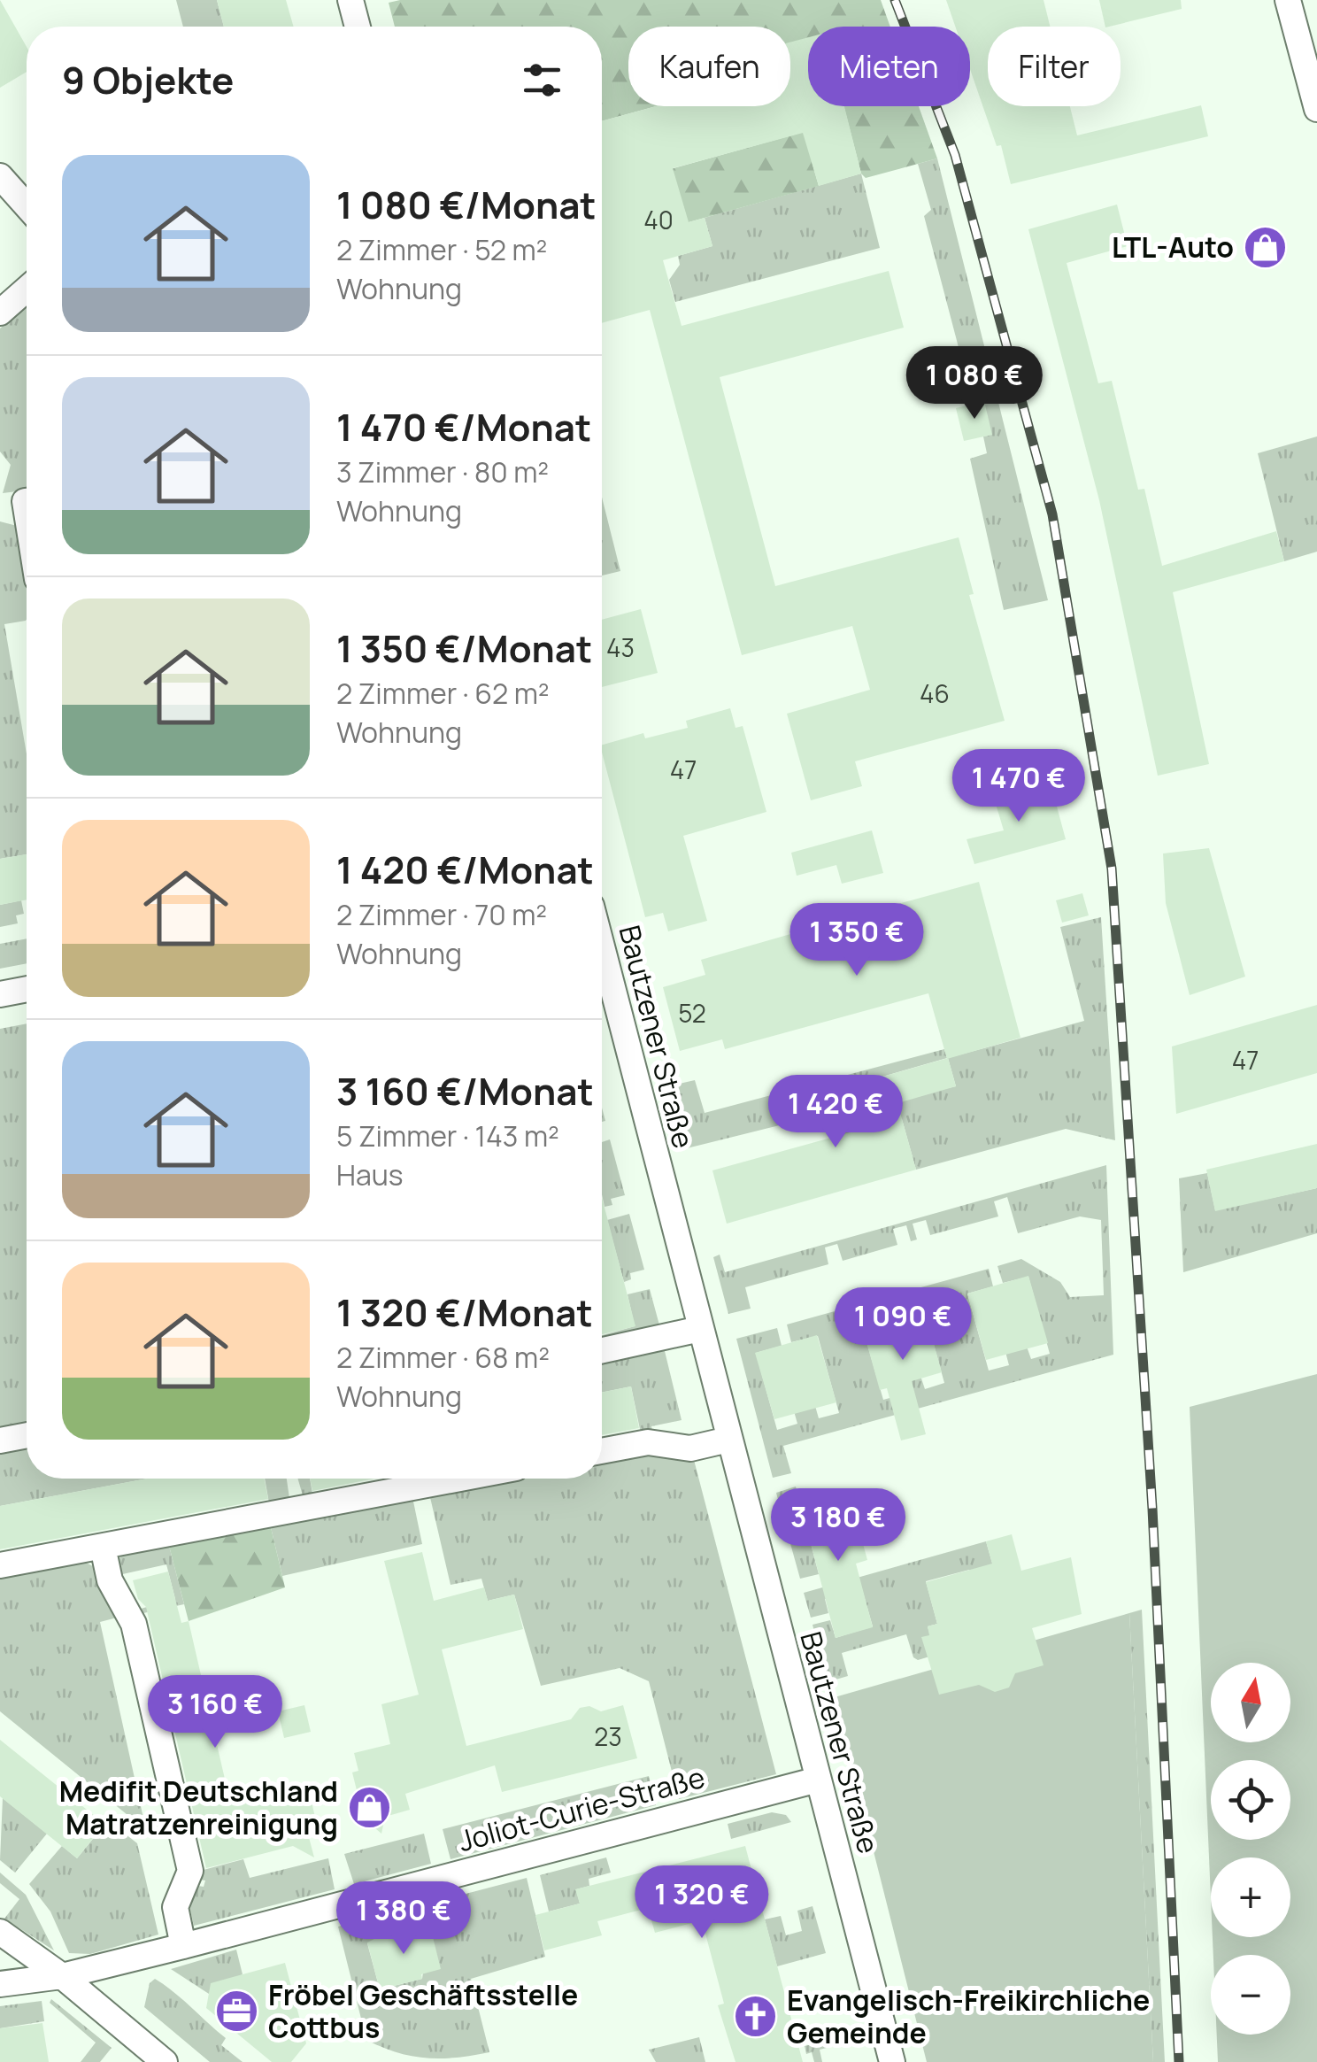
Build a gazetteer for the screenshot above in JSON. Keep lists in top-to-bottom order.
{
  "streets": {
    "street": ["Bautzener Straße", "Joliot-Curie-Straße"]
  },
  "crossings": [
    ["Bautzener Straße", "Joliot-Curie-Straße"]
  ],
  "places": {
    "shop": ["LTL-Auto", "Medifit Deutschland Matratzenreinigung"],
    "office": ["Fröbel Geschäftsstelle Cottbus"],
    "church": ["Evangelisch-Freikirchliche Gemeinde"]
  },
  "house_numbers": [
    "40",
    "43",
    "46",
    "47",
    "52",
    "47",
    "23"
  ],
  "north": "top",
  "page": {
    "chip": ["Kaufen", "Mieten", "Filter"],
    "heading": "9 Objekte",
    "list": [
      {
        "name": "1 080 €/Monat",
        "note": "2 Zimmer · 52 m² · Wohnung"
      },
      {
        "name": "1 470 €/Monat",
        "note": "3 Zimmer · 80 m² · Wohnung"
      },
      {
        "name": "1 350 €/Monat",
        "note": "2 Zimmer · 62 m² · Wohnung"
      },
      {
        "name": "1 420 €/Monat",
        "note": "2 Zimmer · 70 m² · Wohnung"
      },
      {
        "name": "3 160 €/Monat",
        "note": "5 Zimmer · 143 m² · Haus"
      },
      {
        "name": "1 320 €/Monat",
        "note": "2 Zimmer · 68 m² · Wohnung"
      }
    ],
    "price": [
      "1 080 €",
      "1 470 €",
      "1 350 €",
      "1 420 €",
      "1 090 €",
      "3 180 €",
      "3 160 €",
      "1 320 €",
      "1 380 €"
    ],
    "map_buttons": ["+", "−"]
  }
}
